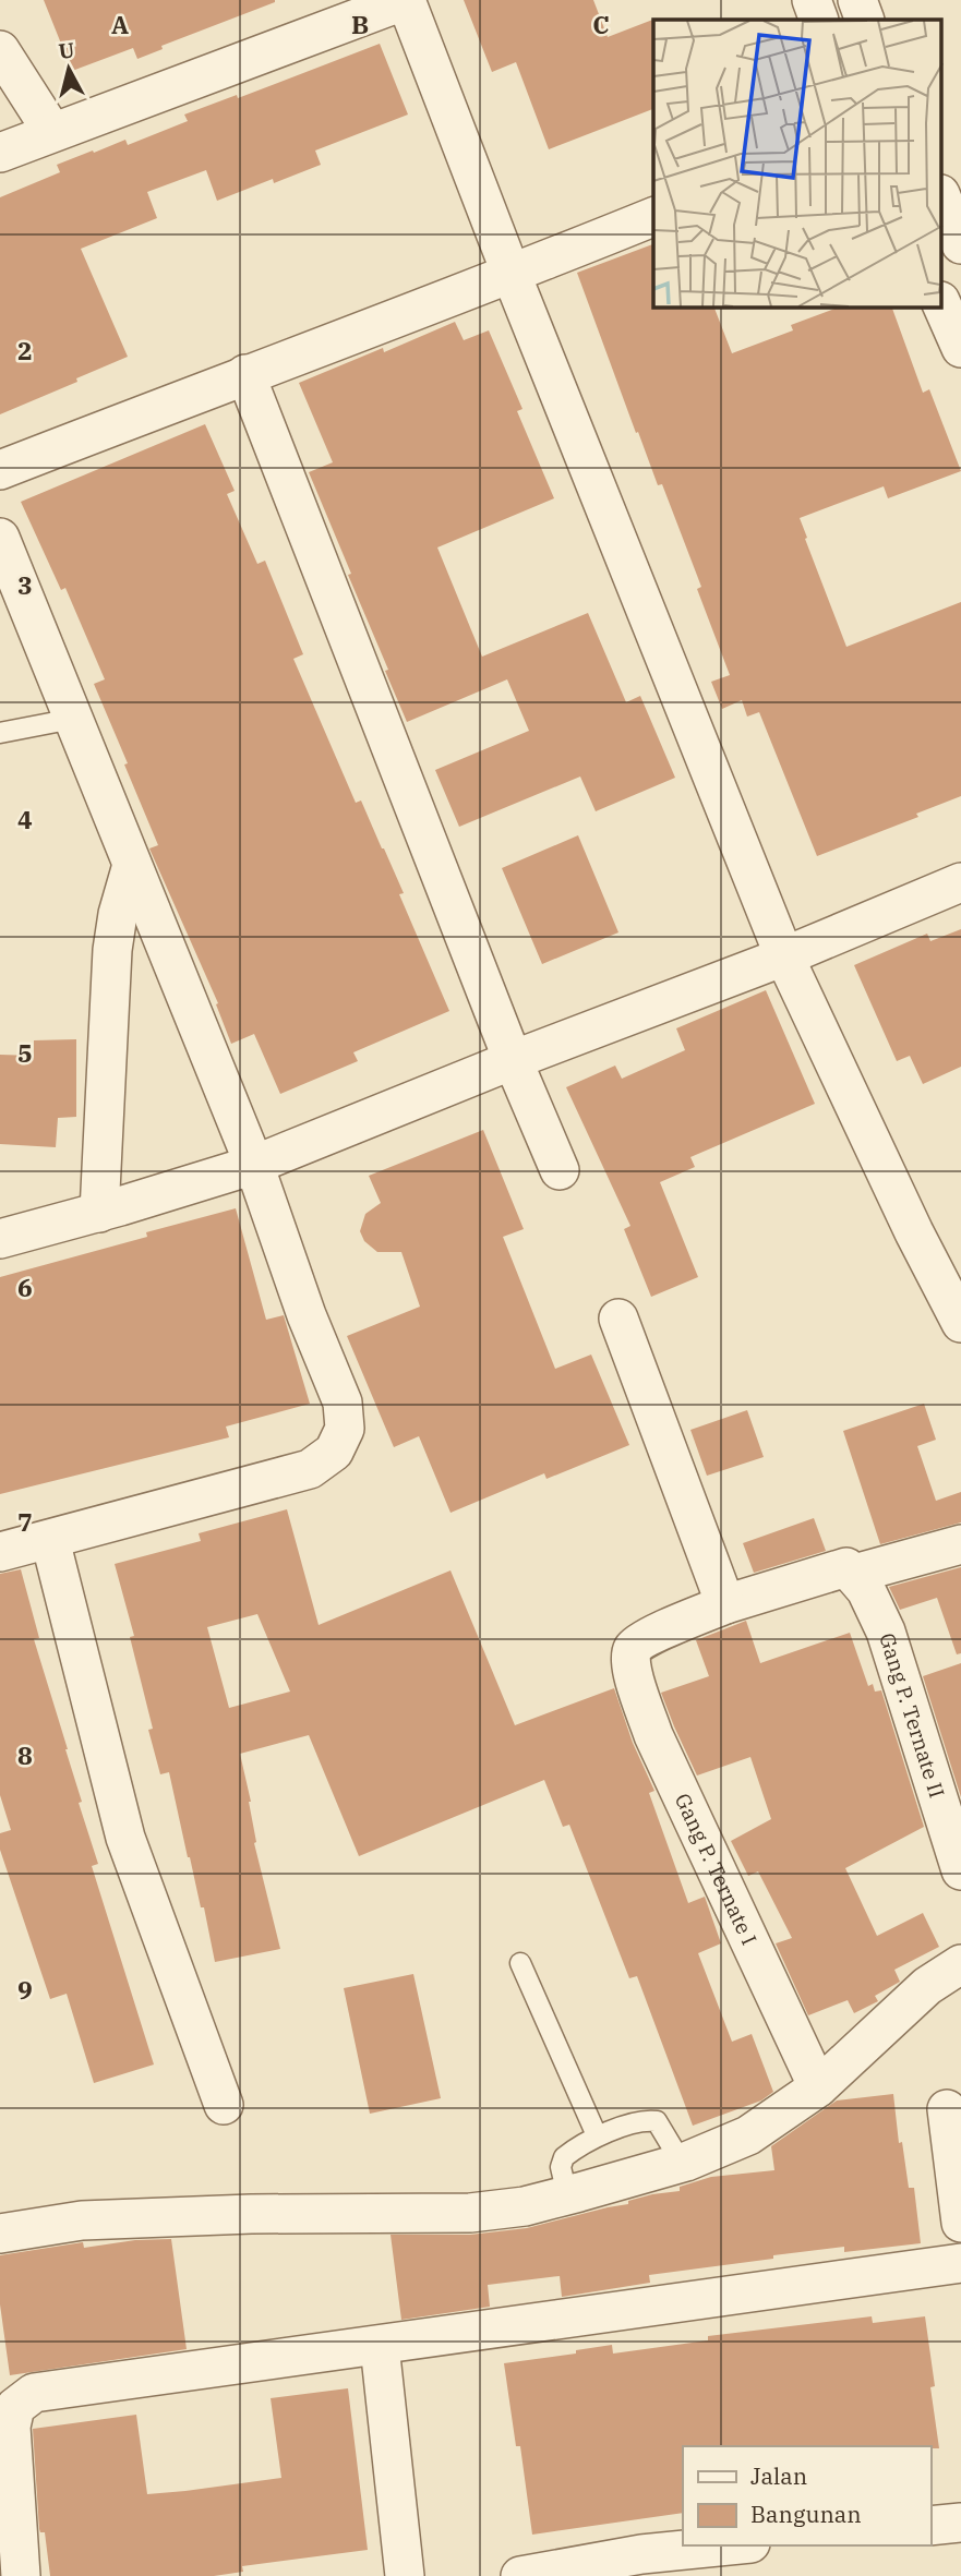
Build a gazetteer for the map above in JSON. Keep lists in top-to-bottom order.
{
  "streets": {
    "street": ["Gang P. Ternate II", "Gang P. Ternate I"]
  },
  "legend": ["Jalan", "Bangunan"],
  "north": "top",
  "grid": {
    "columns": ["A", "B", "C"],
    "rows": [
      "2",
      "3",
      "4",
      "5",
      "6",
      "7",
      "8",
      "9"
    ]
  }
}
